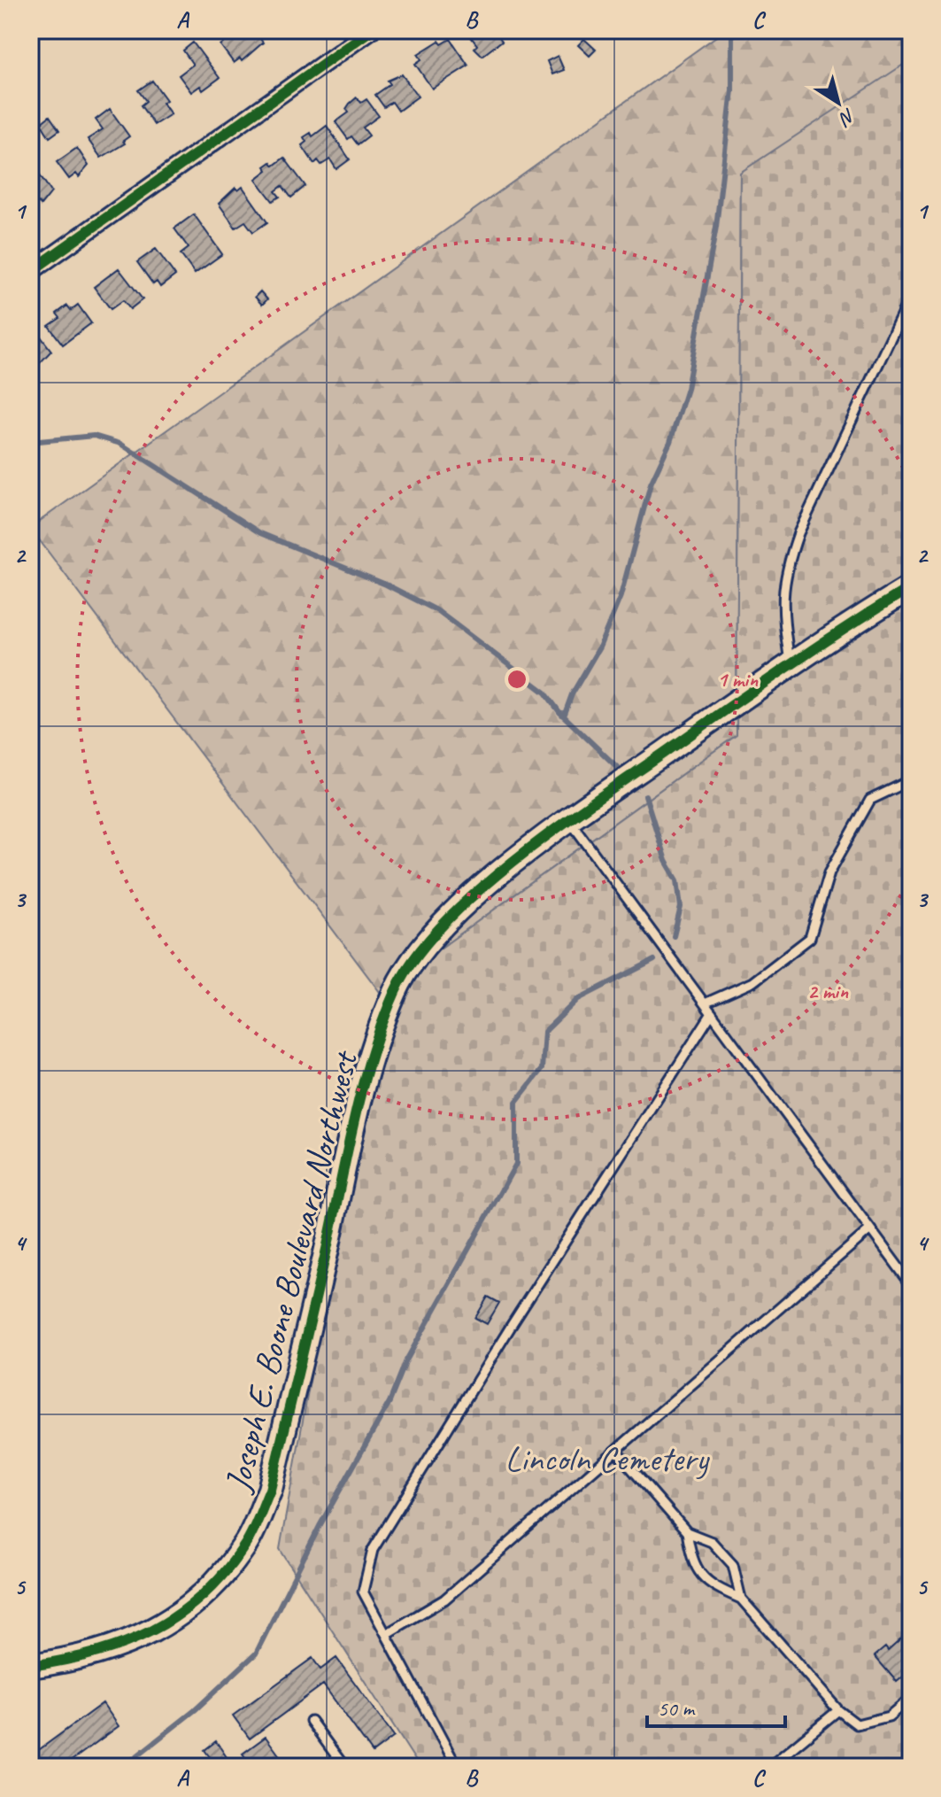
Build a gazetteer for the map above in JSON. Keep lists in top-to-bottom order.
{
  "streets": {
    "main road": ["Joseph E. Boone Boulevard Northwest"]
  },
  "parks": ["Lincoln Cemetery"],
  "scale_bar": "50 m",
  "north": "bottom right",
  "grid": {
    "columns": ["A", "B", "C"],
    "rows": [
      "1",
      "2",
      "3",
      "4",
      "5"
    ]
  },
  "rings": ["1 min", "2 min"]
}
